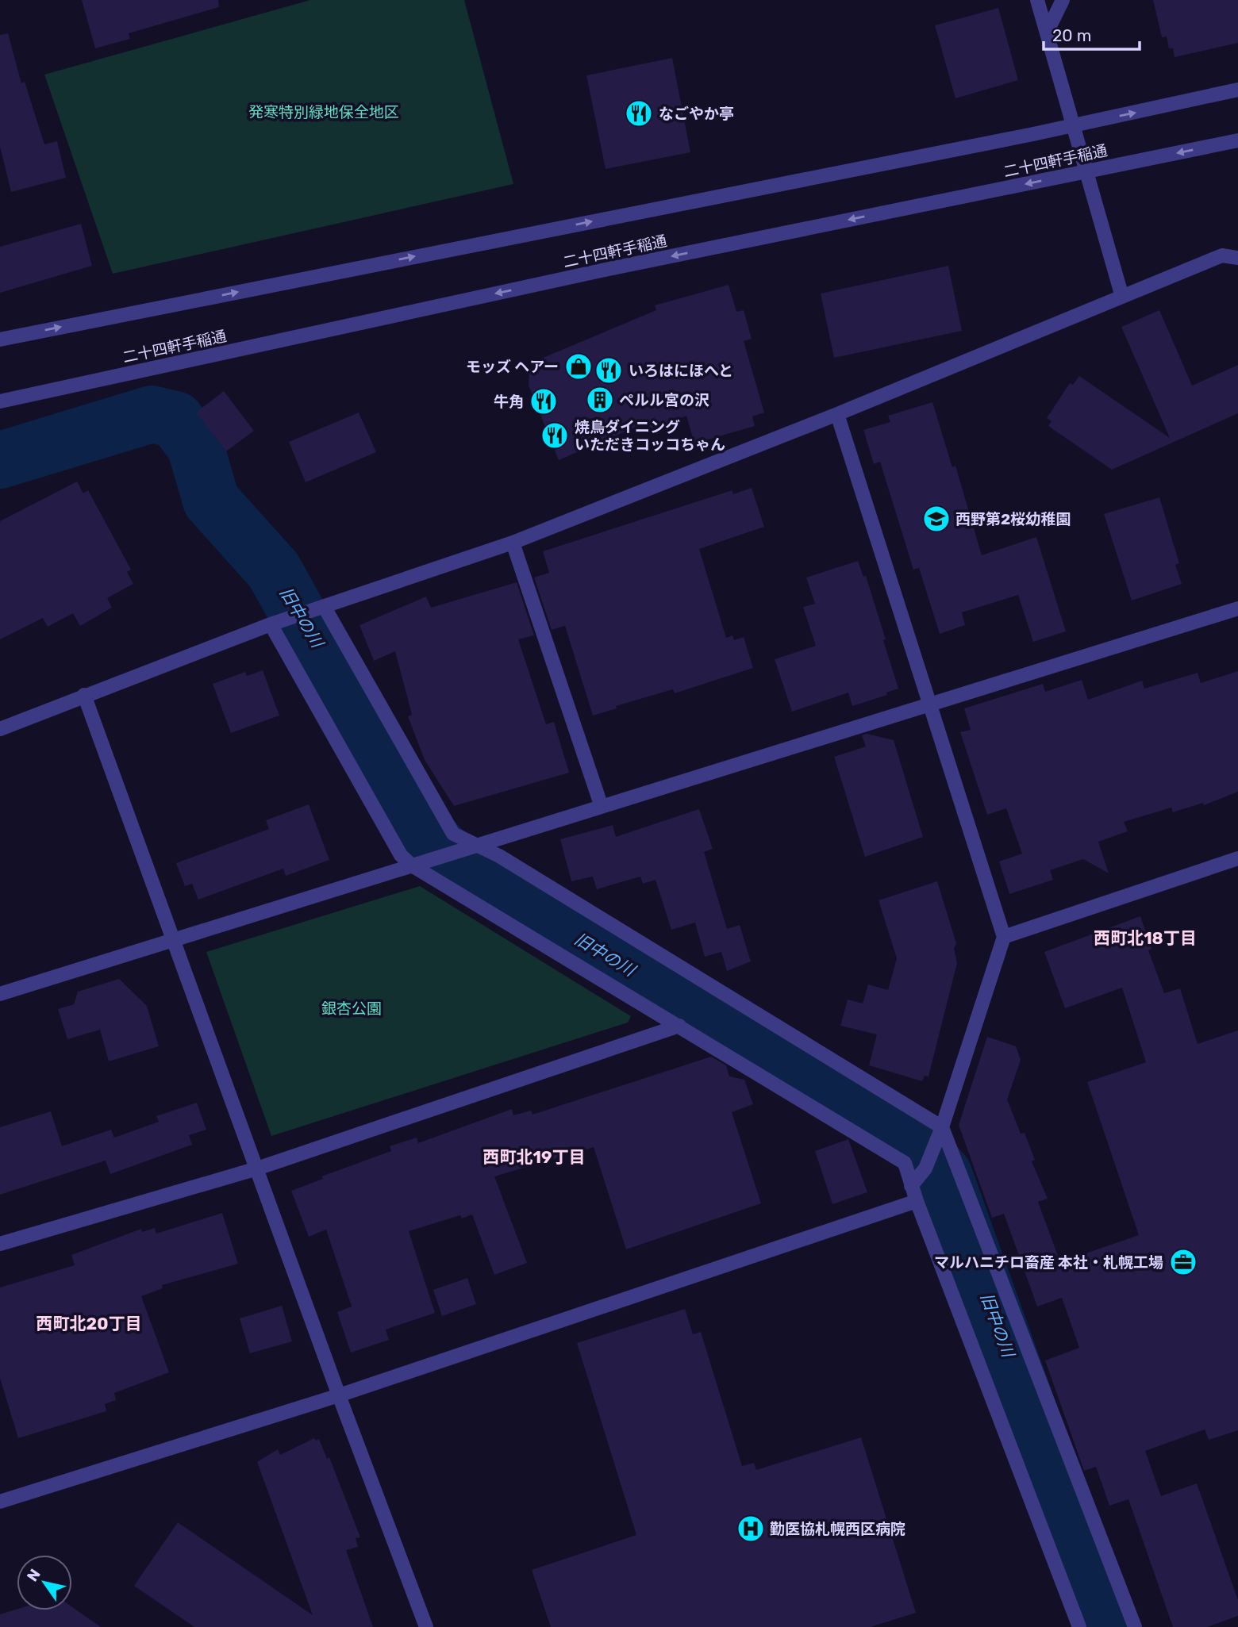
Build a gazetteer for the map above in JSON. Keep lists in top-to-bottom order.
{
  "streets": {
    "street": ["二十四軒手稲通"]
  },
  "districts": ["西町北18丁目", "西町北19丁目", "西町北20丁目"],
  "water": ["旧中の川"],
  "parks": ["発寒特別緑地保全地区", "銀杏公園"],
  "places": {
    "restaurant": [
      "なごやか亭",
      "いろはにほへと",
      "牛角",
      "焼鳥ダイニング いただきコッコちゃん"
    ],
    "shop": ["モッズ ヘアー"],
    "building": ["ペルル宮の沢"],
    "school or university": ["西野第2桜幼稚園"],
    "office": ["マルハニチロ畜産 本社・札幌工場"],
    "hospital": ["勤医協札幌西区病院"]
  },
  "scale_bar": "20 m",
  "north": "top left"
}
